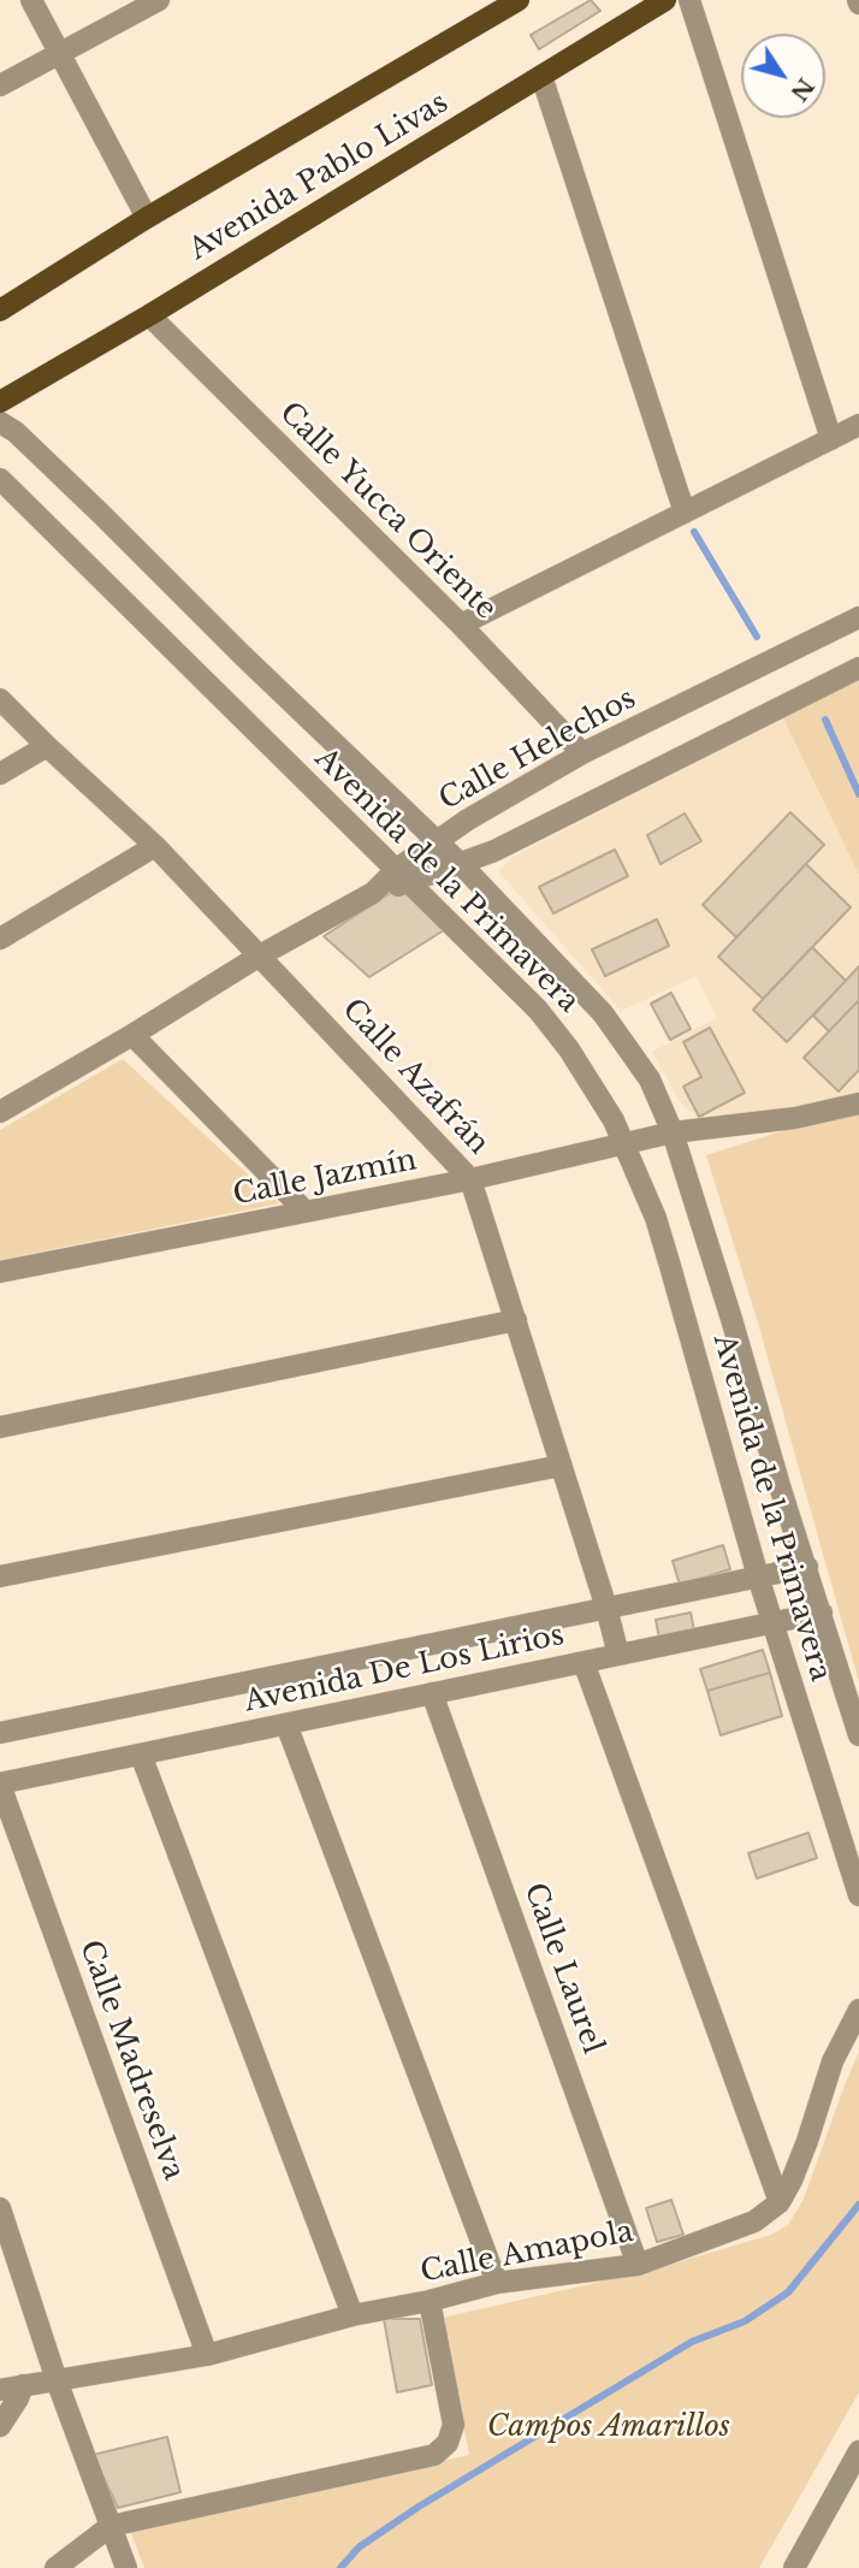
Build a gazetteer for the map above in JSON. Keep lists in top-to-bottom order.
{
  "streets": {
    "main road": ["Avenida Pablo Livas"],
    "street": [
      "Calle Yucca Oriente",
      "Calle Helechos",
      "Avenida de la Primavera",
      "Calle Azafrán",
      "Calle Jazmín",
      "Avenida De Los Lirios",
      "Calle Laurel",
      "Calle Madreselva",
      "Calle Amapola"
    ]
  },
  "crossings": [
    ["Avenida Pablo Livas", "Calle Yucca Oriente"],
    ["Calle Yucca Oriente", "Calle Helechos"],
    ["Calle Helechos", "Avenida de la Primavera"],
    ["Calle Helechos", "Calle Azafrán"],
    ["Avenida de la Primavera", "Calle Jazmín"],
    ["Avenida de la Primavera", "Avenida De Los Lirios"],
    ["Calle Azafrán", "Calle Jazmín"],
    ["Calle Azafrán", "Avenida De Los Lirios"],
    ["Avenida De Los Lirios", "Calle Laurel"],
    ["Avenida De Los Lirios", "Calle Madreselva"],
    ["Calle Laurel", "Calle Amapola"],
    ["Calle Madreselva", "Calle Amapola"]
  ],
  "parks": ["Campos Amarillos"],
  "north": "bottom right"
}
